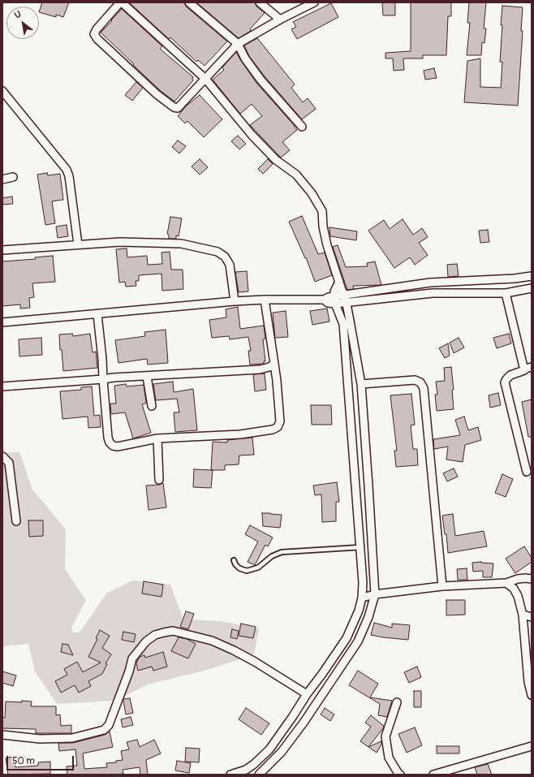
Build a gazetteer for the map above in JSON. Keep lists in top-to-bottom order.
{
  "scale_bar": "50 m",
  "north": "top left"
}
